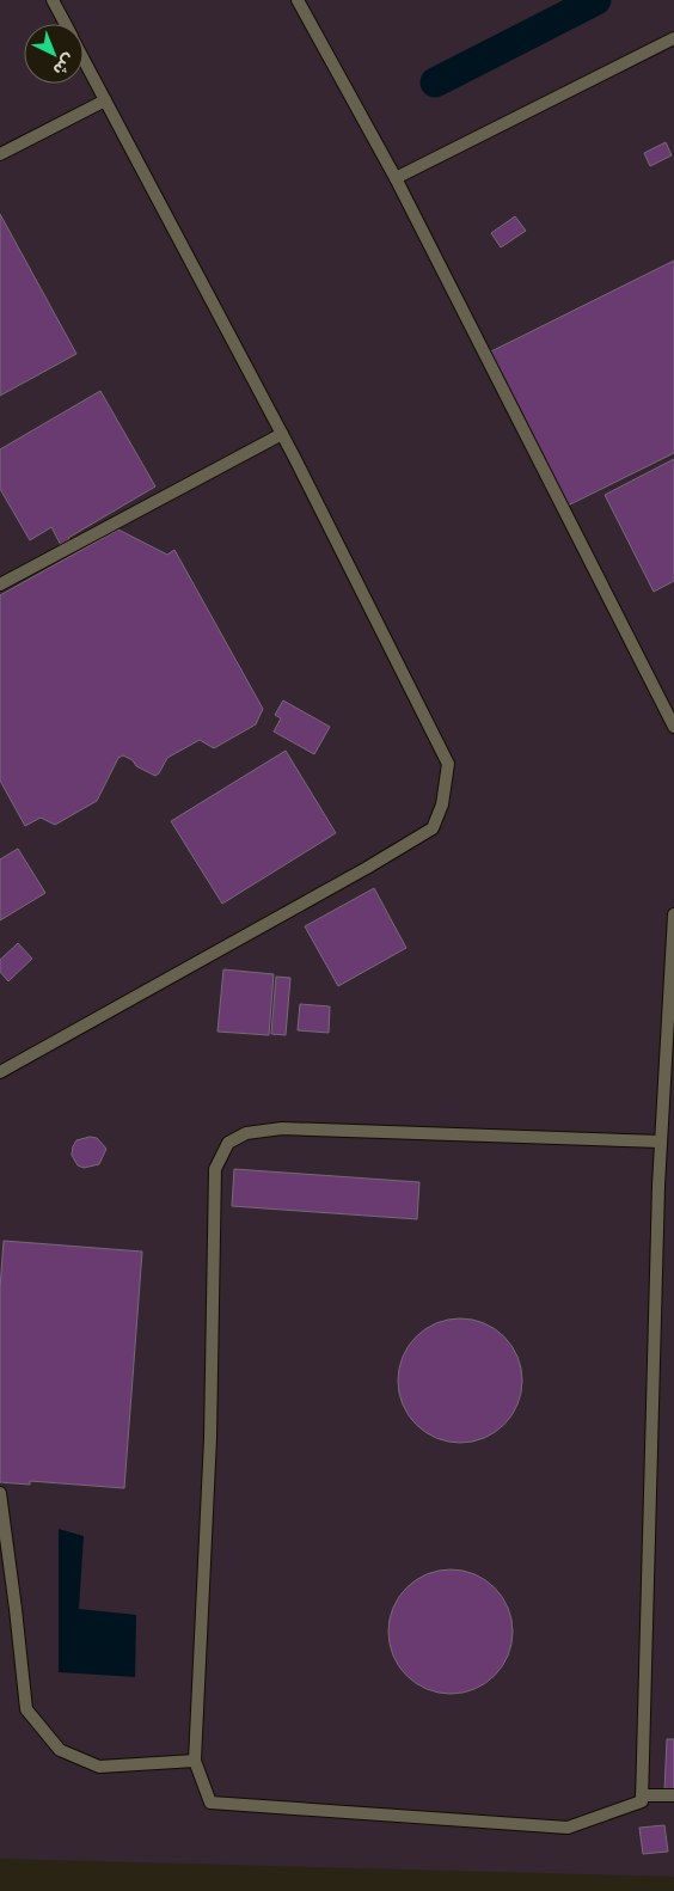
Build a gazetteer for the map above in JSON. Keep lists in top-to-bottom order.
{
  "north": "bottom right"
}
